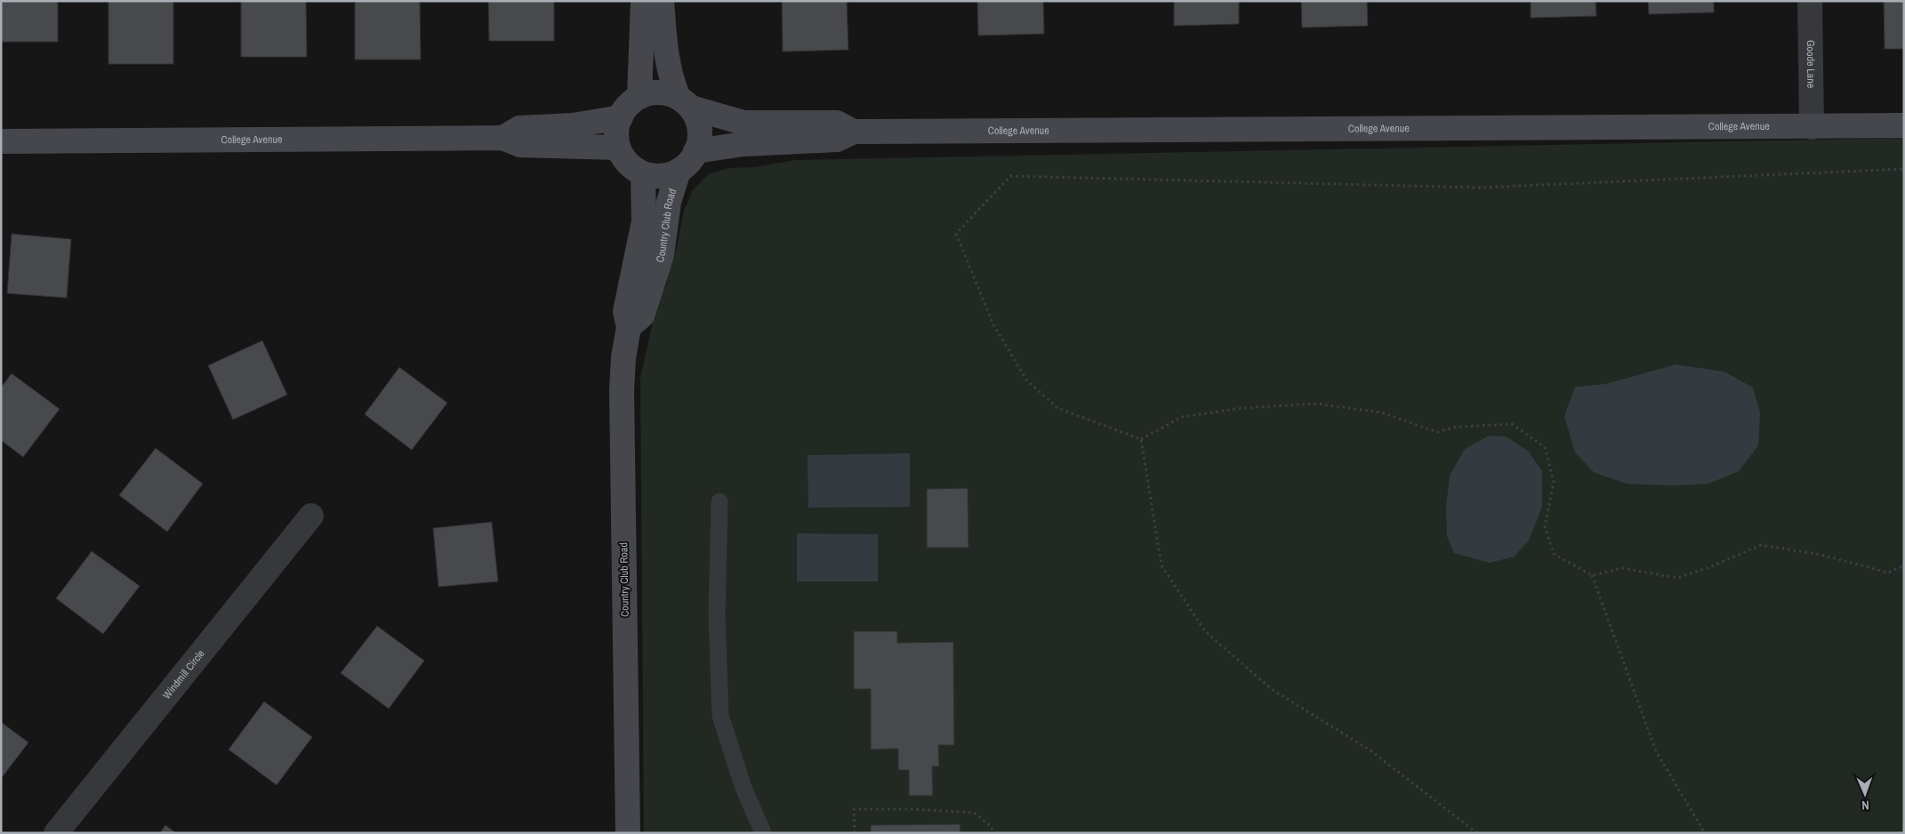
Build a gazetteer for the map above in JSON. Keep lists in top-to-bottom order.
{
  "streets": {
    "street": [
      "Goode Lane",
      "College Avenue",
      "Country Club Road",
      "Windmill Circle"
    ]
  },
  "crossings": [
    ["Goode Lane", "College Avenue"],
    ["College Avenue", "Country Club Road"]
  ],
  "north": "bottom"
}
